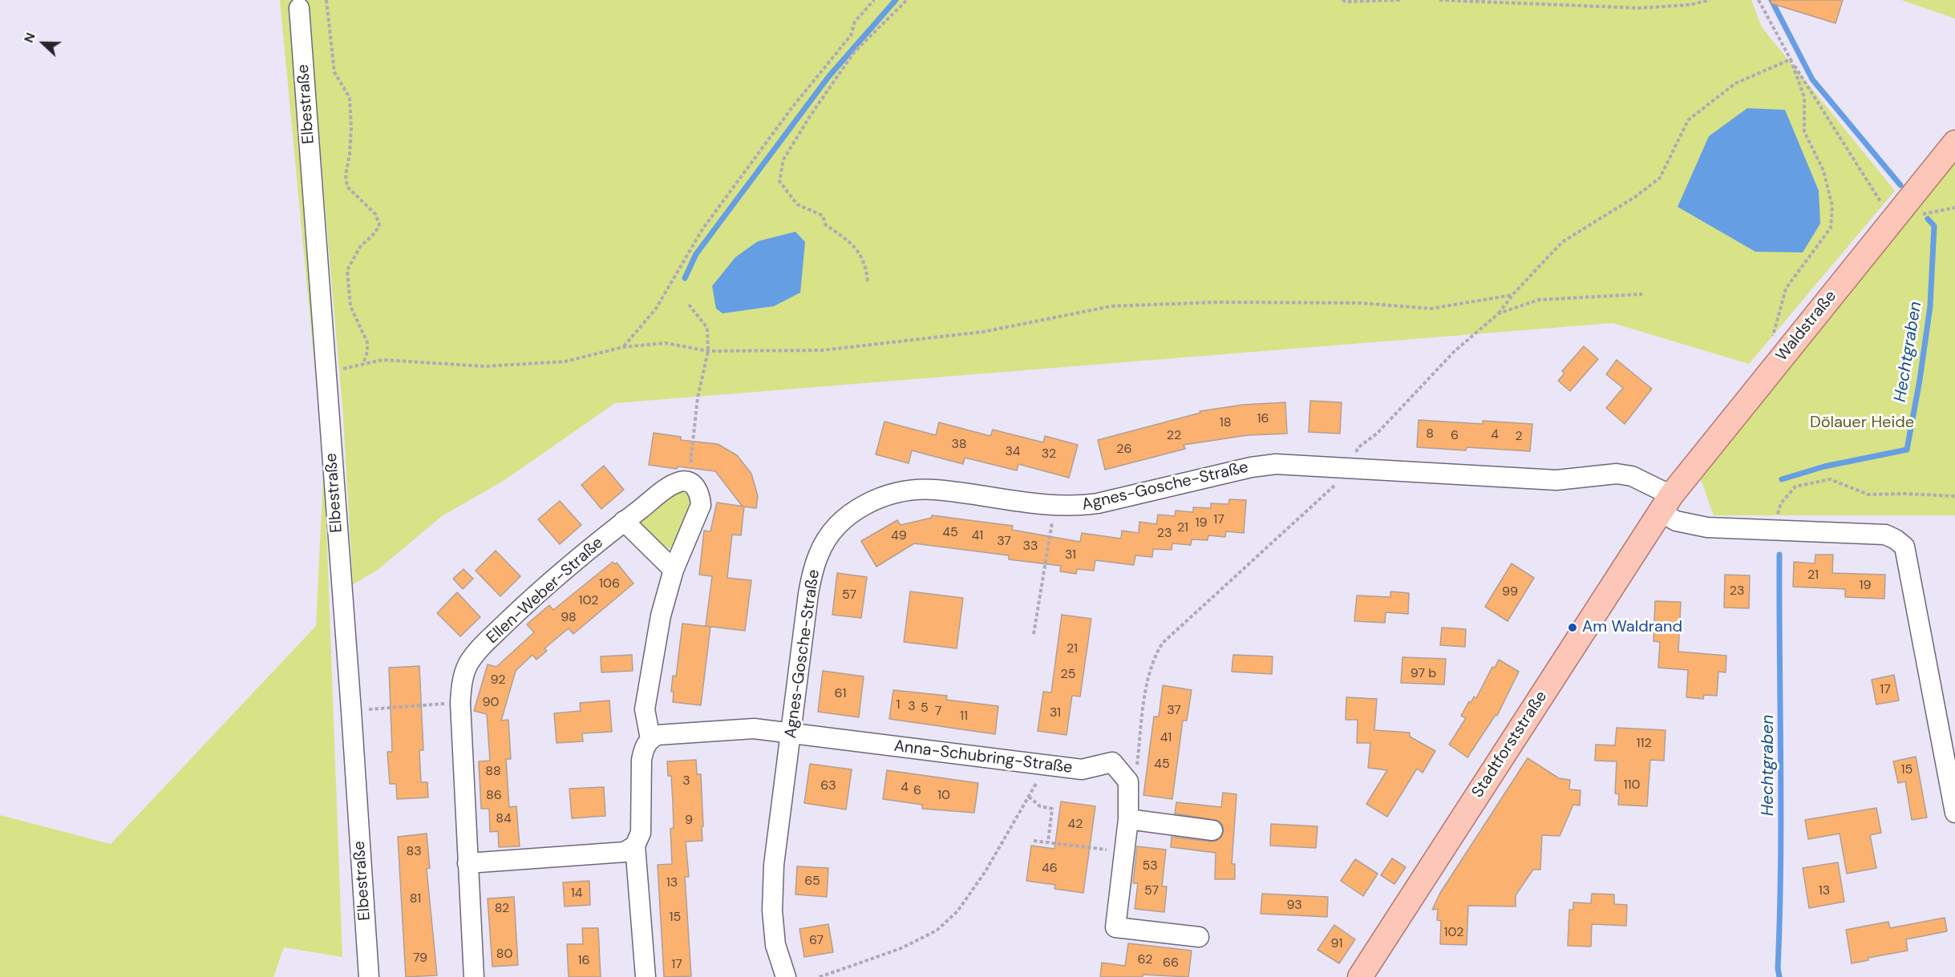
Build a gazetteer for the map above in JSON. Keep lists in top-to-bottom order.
{
  "streets": {
    "main road": ["Waldstraße", "Stadtforststraße"],
    "street": [
      "Elbestraße",
      "Agnes-Gosche-Straße",
      "Ellen-Weber-Straße",
      "Anna-Schubring-Straße"
    ]
  },
  "crossings": [
    ["Waldstraße", "Agnes-Gosche-Straße"],
    ["Waldstraße", "Stadtforststraße"],
    ["Agnes-Gosche-Straße", "Stadtforststraße"],
    ["Agnes-Gosche-Straße", "Anna-Schubring-Straße"]
  ],
  "water": ["Hechtgraben"],
  "parks": ["Dölauer Heide"],
  "places": ["Am Waldrand"],
  "house_numbers": [
    "16",
    "18",
    "8",
    "4",
    "22",
    "6",
    "2",
    "38",
    "26",
    "34",
    "32",
    "17",
    "19",
    "21",
    "45",
    "23",
    "49",
    "41",
    "37",
    "33",
    "31",
    "21",
    "106",
    "19",
    "23",
    "99",
    "57",
    "102",
    "98",
    "21",
    "97 b",
    "25",
    "92",
    "17",
    "61",
    "90",
    "1",
    "3",
    "5",
    "37",
    "7",
    "31",
    "11",
    "41",
    "112",
    "45",
    "15",
    "88",
    "3",
    "110",
    "63",
    "4",
    "6",
    "86",
    "10",
    "84",
    "9",
    "42",
    "83",
    "53",
    "46",
    "65",
    "13",
    "57",
    "13",
    "14",
    "81",
    "93",
    "82",
    "15",
    "102",
    "67",
    "91",
    "80",
    "79",
    "62",
    "16",
    "66",
    "17"
  ],
  "north": "left"
}
